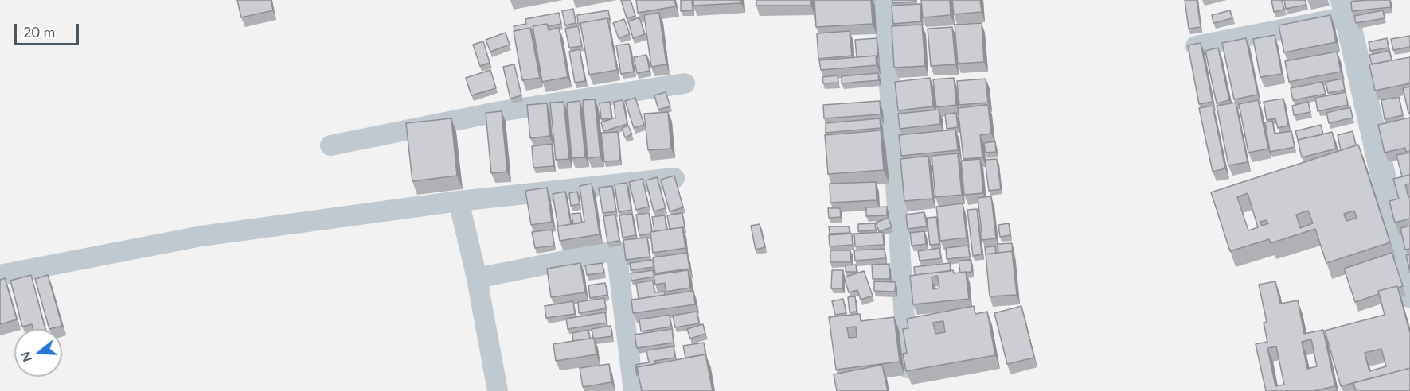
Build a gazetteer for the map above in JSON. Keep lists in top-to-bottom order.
{
  "scale_bar": "20 m",
  "north": "left"
}
